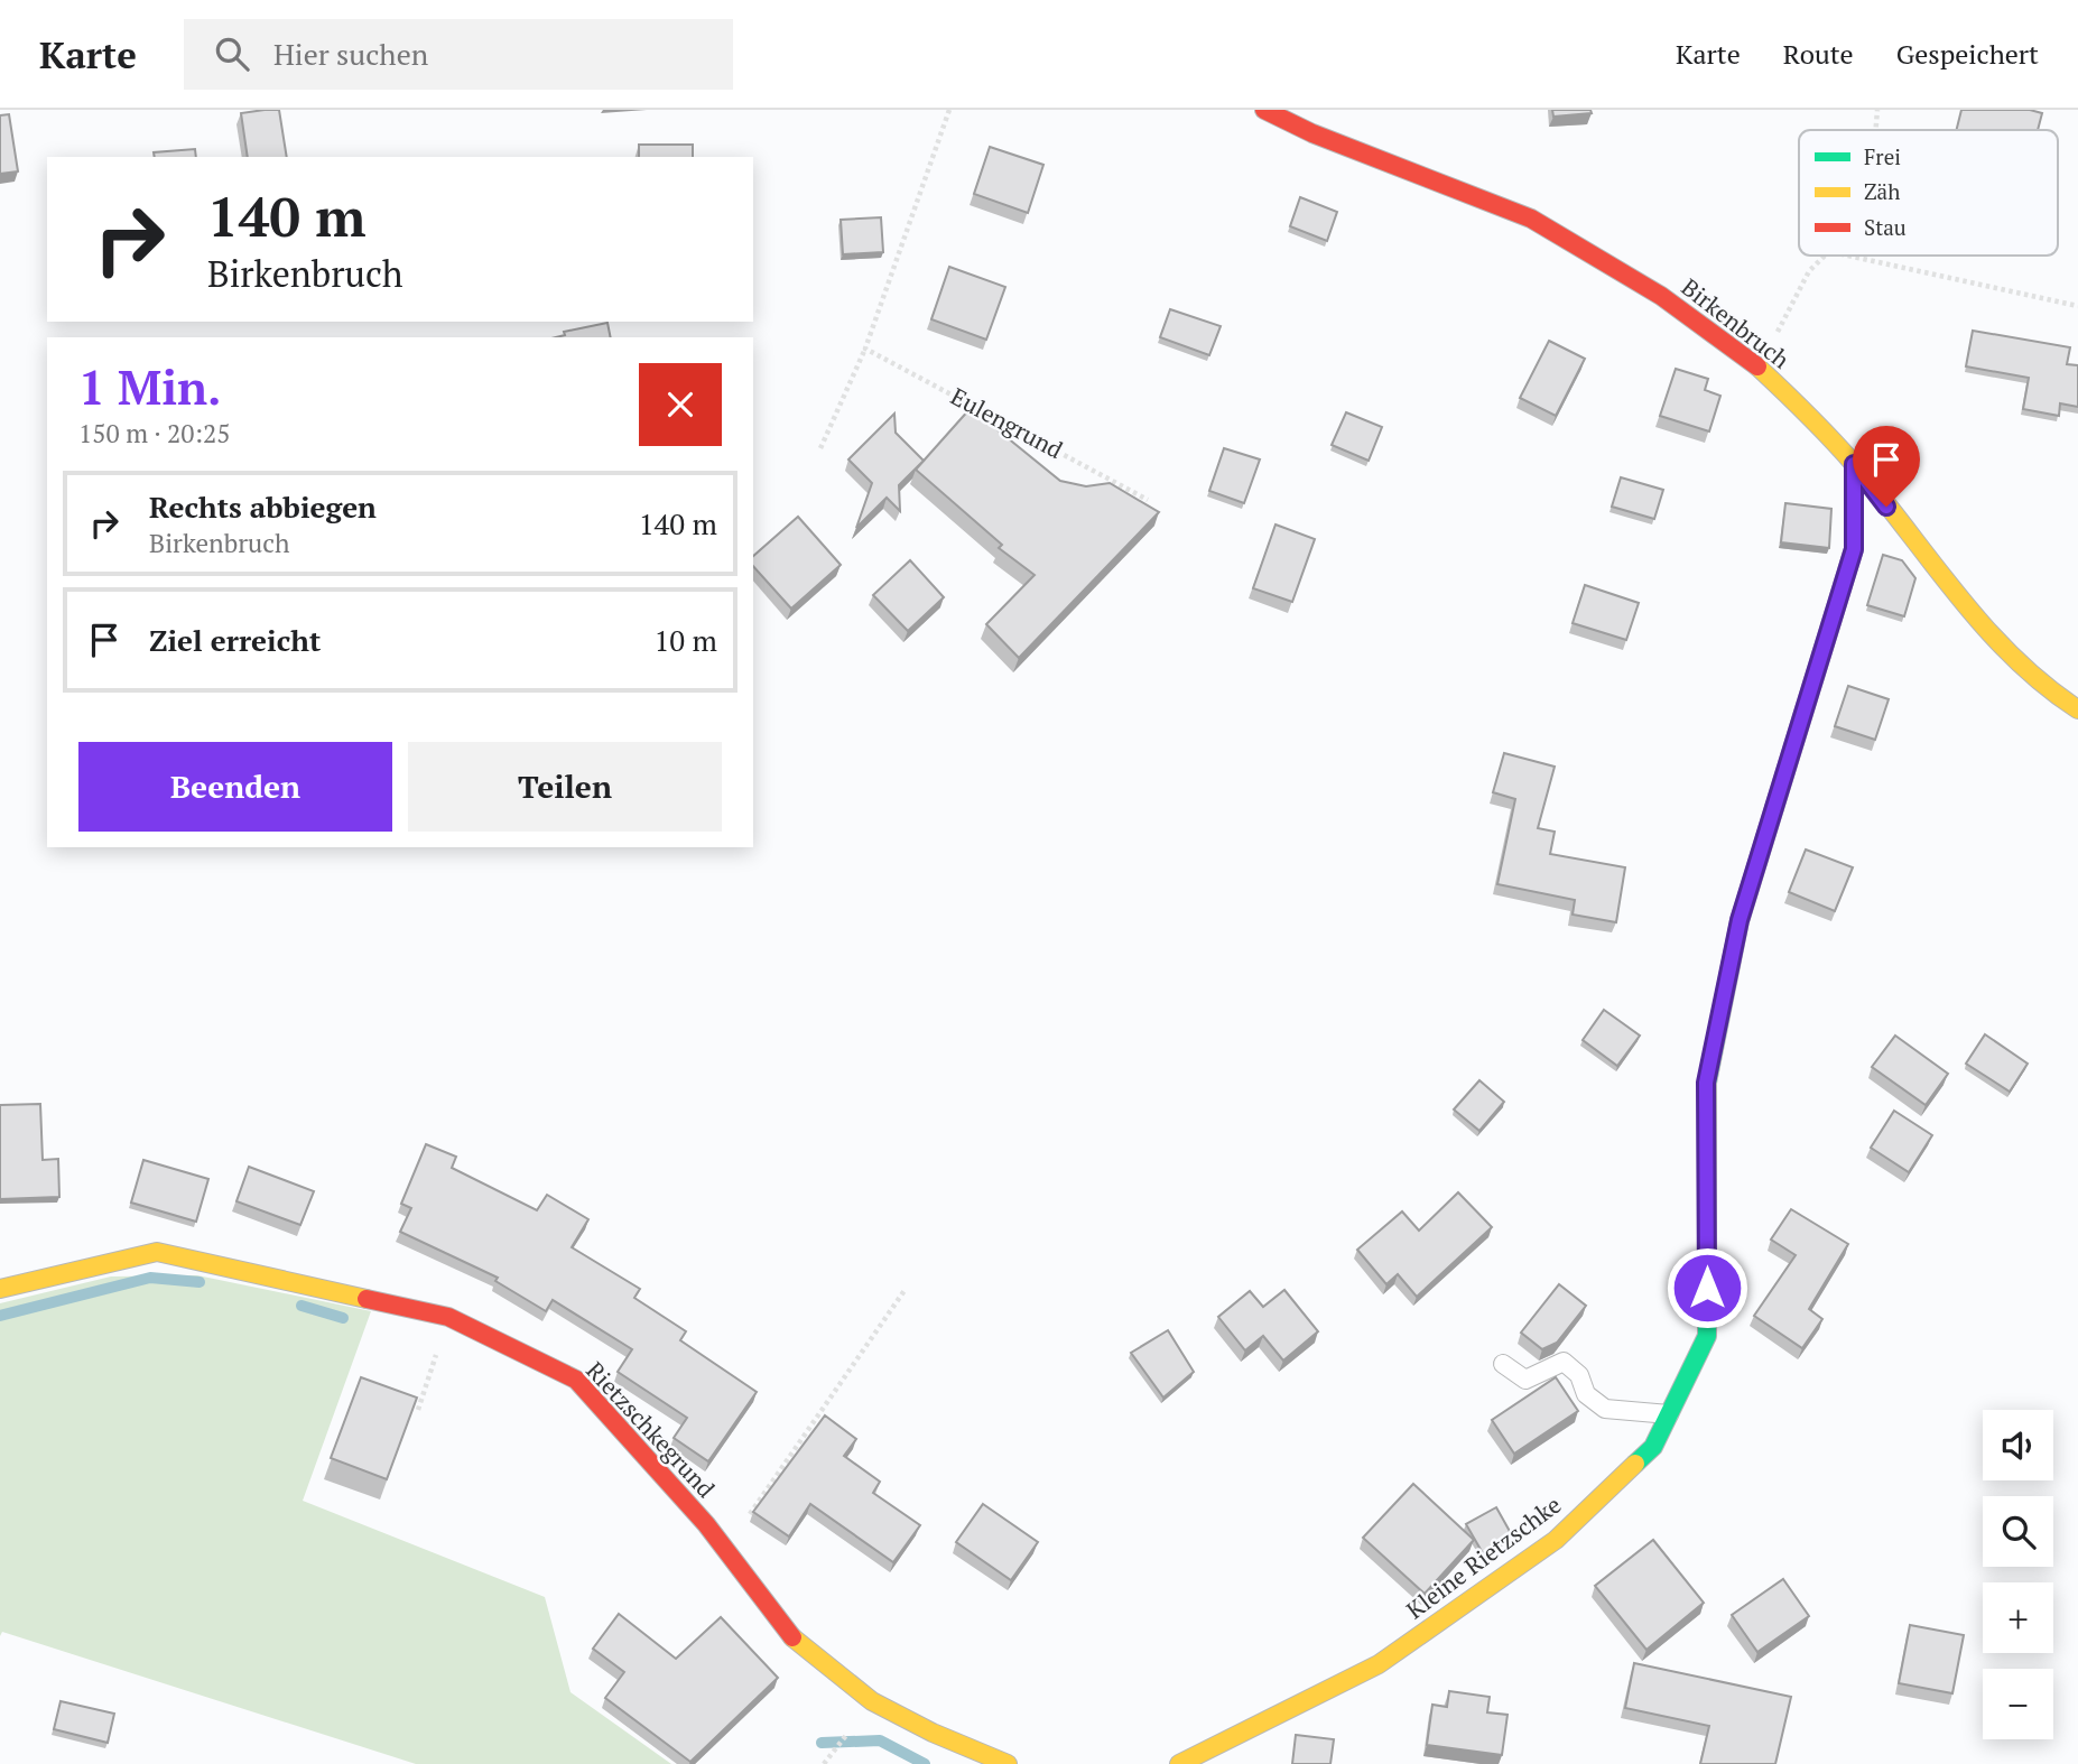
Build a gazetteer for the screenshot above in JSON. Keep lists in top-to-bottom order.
{
  "streets": {
    "street": ["Birkenbruch", "Rietzschkegrund", "Kleine Rietzschke"],
    "path": ["Eulengrund"]
  },
  "crossings": [
    ["Birkenbruch", "Kleine Rietzschke"]
  ],
  "legend": ["Frei", "Zäh", "Stau"],
  "page": {
    "header": "Karte",
    "search": "Hier suchen",
    "nav": ["Karte", "Route", "Gespeichert"],
    "turn": ["140 m", "Birkenbruch"],
    "heading": ["1 Min.", "150 m · 20:25"],
    "list": [
      {
        "name": "Rechts abbiegen",
        "note": "Birkenbruch",
        "value": "140 m"
      },
      {
        "name": "Ziel erreicht",
        "value": "10 m"
      }
    ],
    "buttons": ["Beenden", "Teilen"],
    "map_buttons": ["+", "−"]
  }
}
